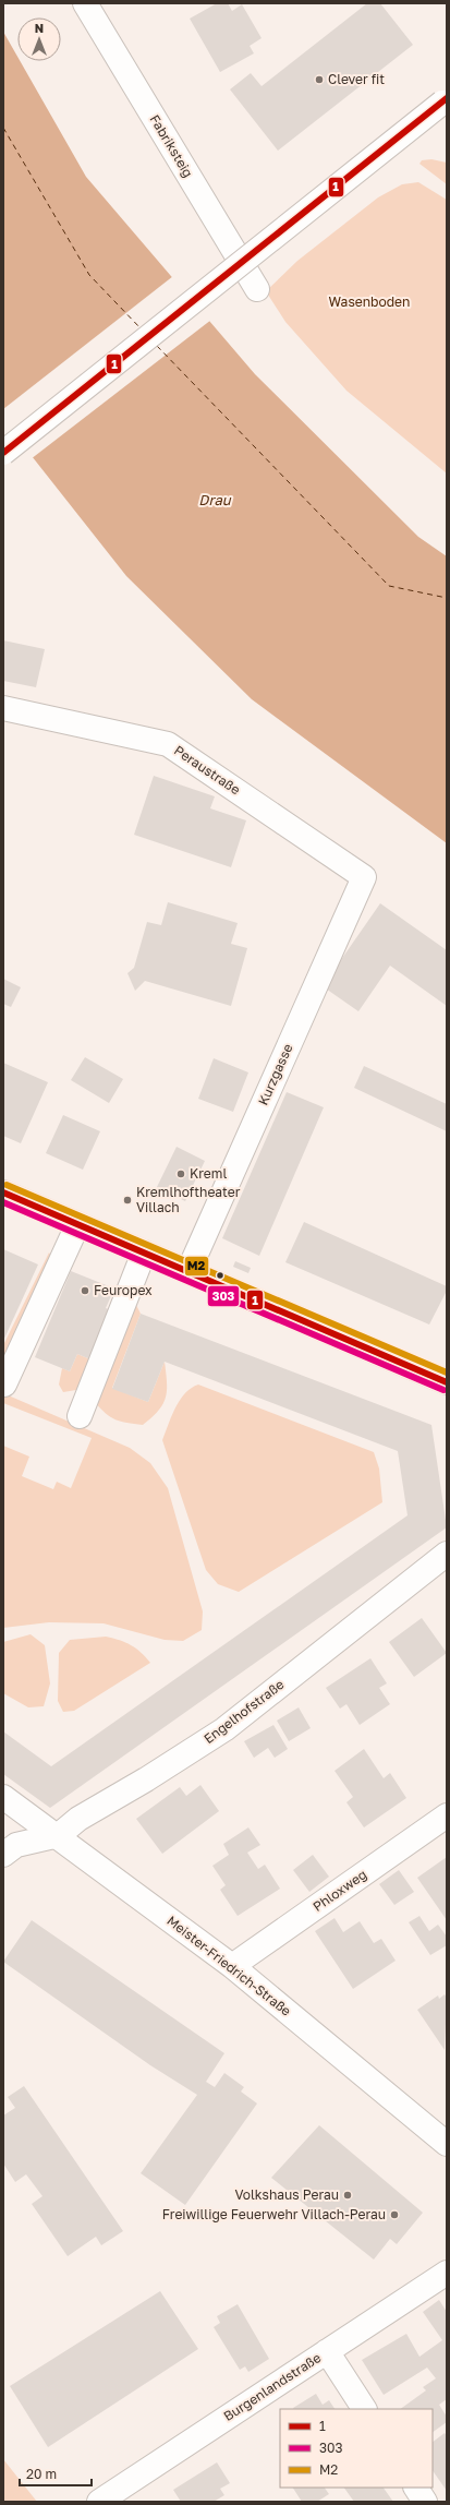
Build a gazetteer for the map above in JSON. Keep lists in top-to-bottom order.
{
  "streets": {
    "street": [
      "Fabriksteig",
      "Peraustraße",
      "Kurzgasse",
      "Engelhofstraße",
      "Phloxweg",
      "Meister-Friedrich-Straße",
      "Burgenlandstraße"
    ]
  },
  "crossings": [
    ["Peraustraße", "Kurzgasse"],
    ["Engelhofstraße", "Meister-Friedrich-Straße"],
    ["Phloxweg", "Meister-Friedrich-Straße"]
  ],
  "water": ["Drau"],
  "parks": ["Wasenboden"],
  "places": [
    "Clever fit",
    "Kreml",
    "Kremlhoftheater Villach",
    "Feuropex",
    "Volkshaus Perau",
    "Freiwillige Feuerwehr Villach-Perau"
  ],
  "lines": ["transit line 1", "transit line M2", "transit line 303"],
  "legend": ["1", "303", "M2"],
  "scale_bar": "20 m",
  "north": "top"
}
